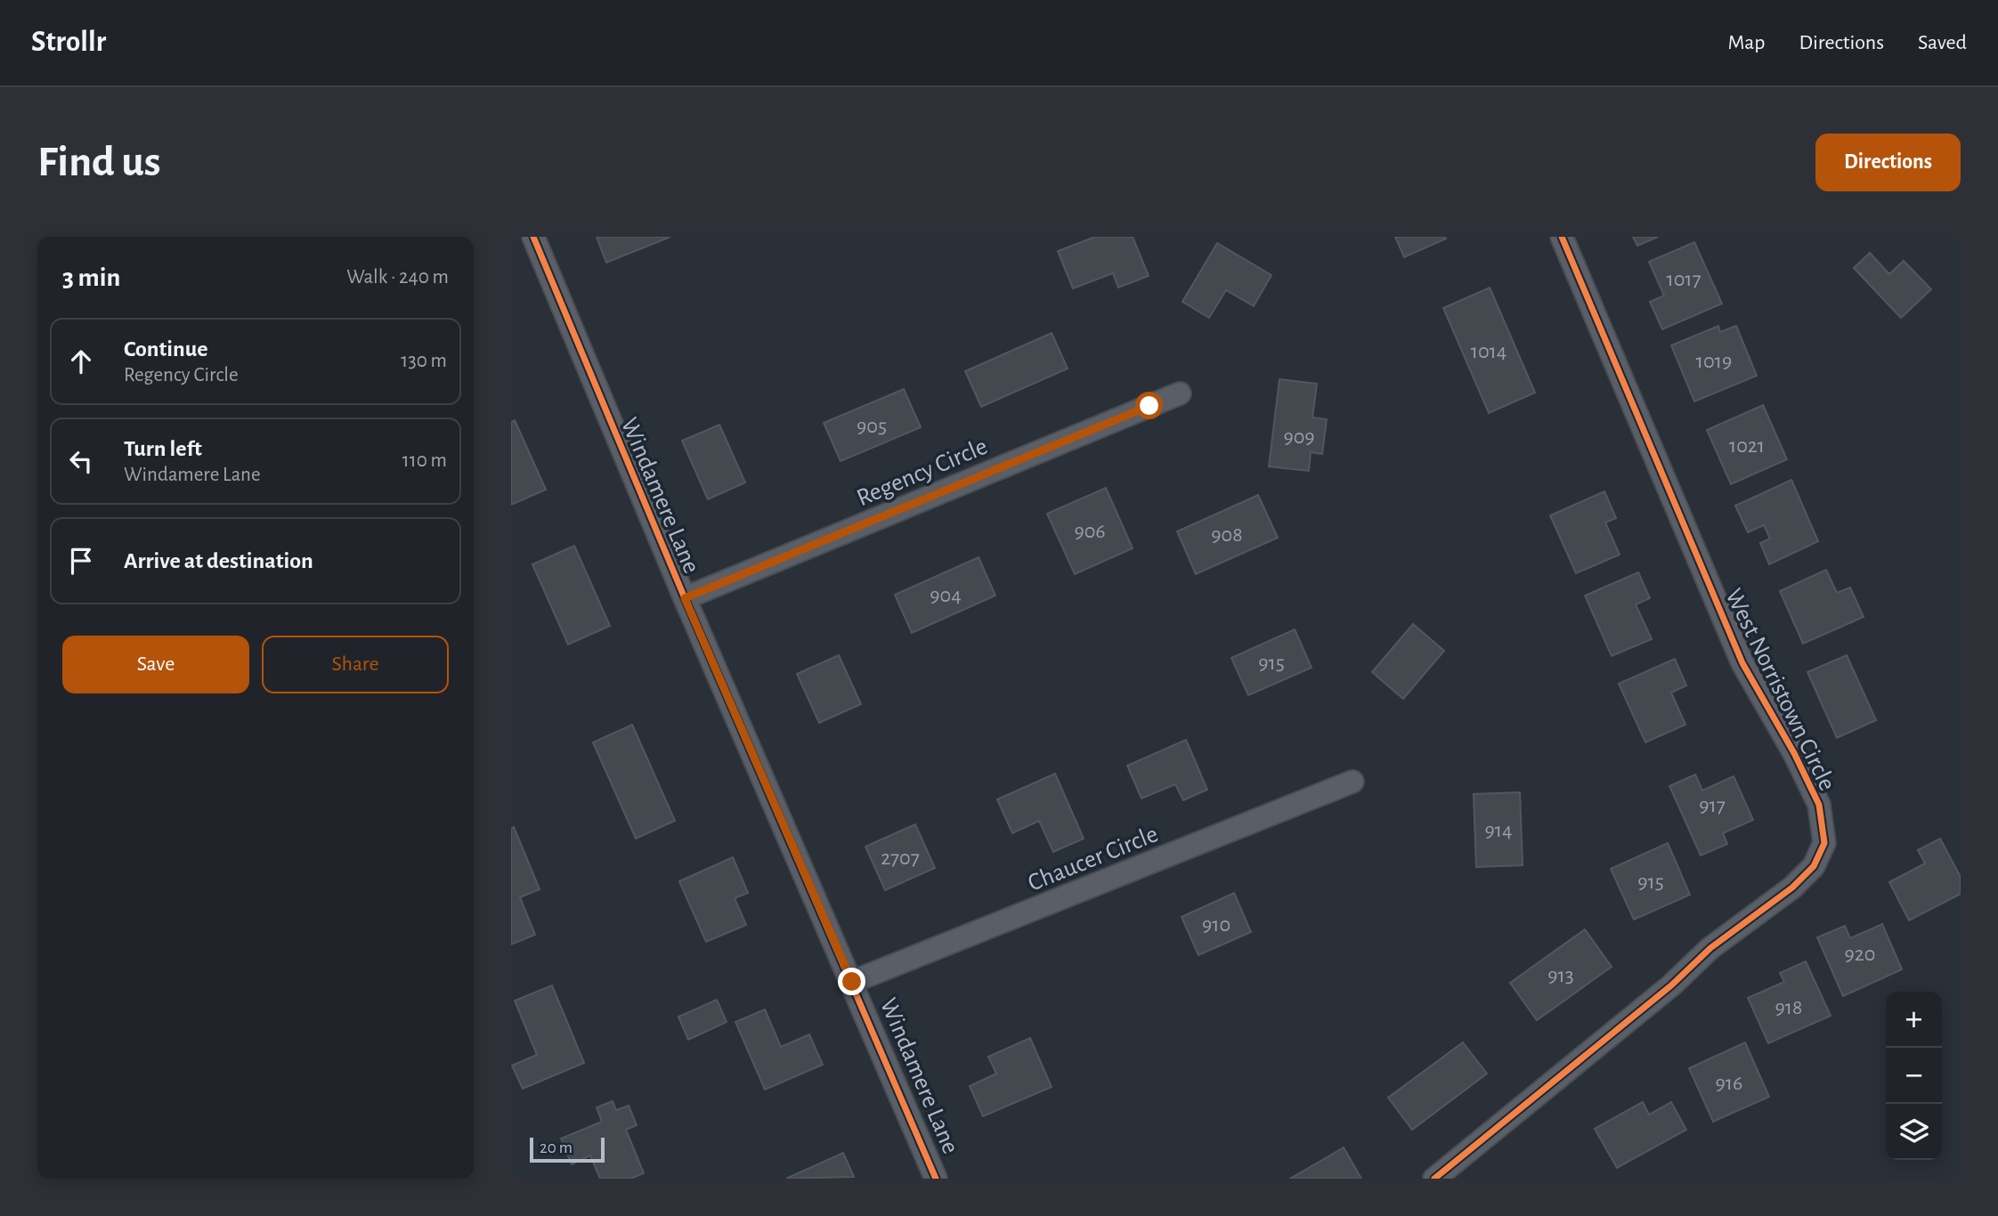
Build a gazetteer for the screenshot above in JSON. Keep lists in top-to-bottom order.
{
  "streets": {
    "street": [
      "Regency Circle",
      "Windamere Lane",
      "West Norristown Circle",
      "Chaucer Circle"
    ]
  },
  "crossings": [
    ["Regency Circle", "Windamere Lane"],
    ["Windamere Lane", "Chaucer Circle"]
  ],
  "house_numbers": [
    "1017",
    "1014",
    "1019",
    "905",
    "909",
    "1021",
    "906",
    "908",
    "904",
    "915",
    "917",
    "914",
    "2707",
    "915",
    "910",
    "920",
    "913",
    "918",
    "916"
  ],
  "scale_bar": "20 m",
  "page": {
    "header": "Strollr",
    "nav": ["Map", "Directions", "Saved"],
    "buttons": [
      "Directions",
      ["Save", "Share"]
    ],
    "title": "Find us",
    "heading": ["3 min", "Walk · 240 m"],
    "list": [
      ["Continue", "Regency Circle", "130 m"],
      ["Turn left", "Windamere Lane", "110 m"],
      "Arrive at destination"
    ],
    "map_buttons": ["+", "−"],
    "scale": "20 m"
  }
}
